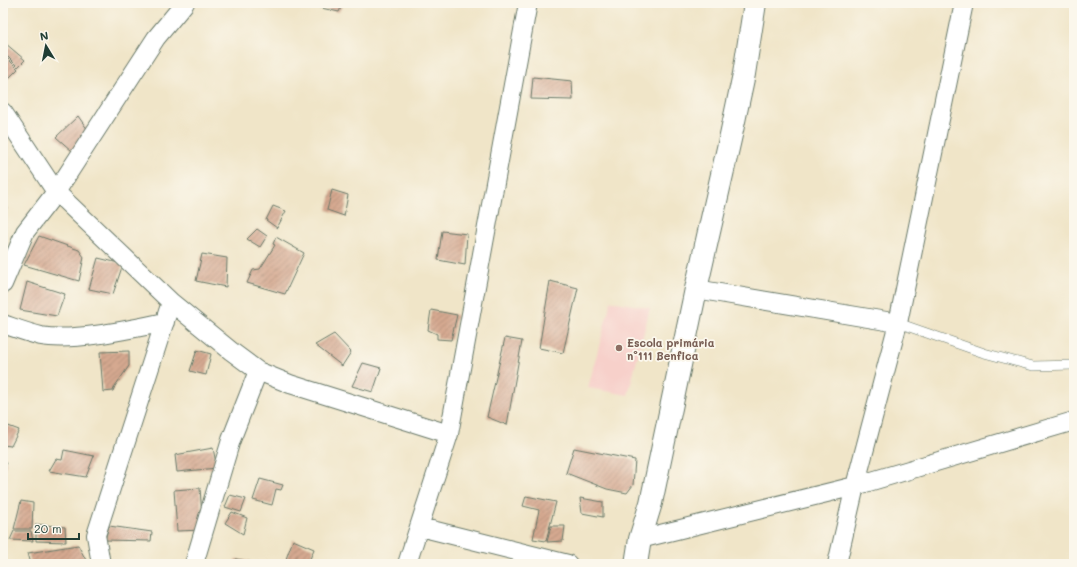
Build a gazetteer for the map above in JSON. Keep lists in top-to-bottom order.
{
  "places": ["Escola primária n°111 Benfica"],
  "scale_bar": "20 m",
  "north": "top"
}
